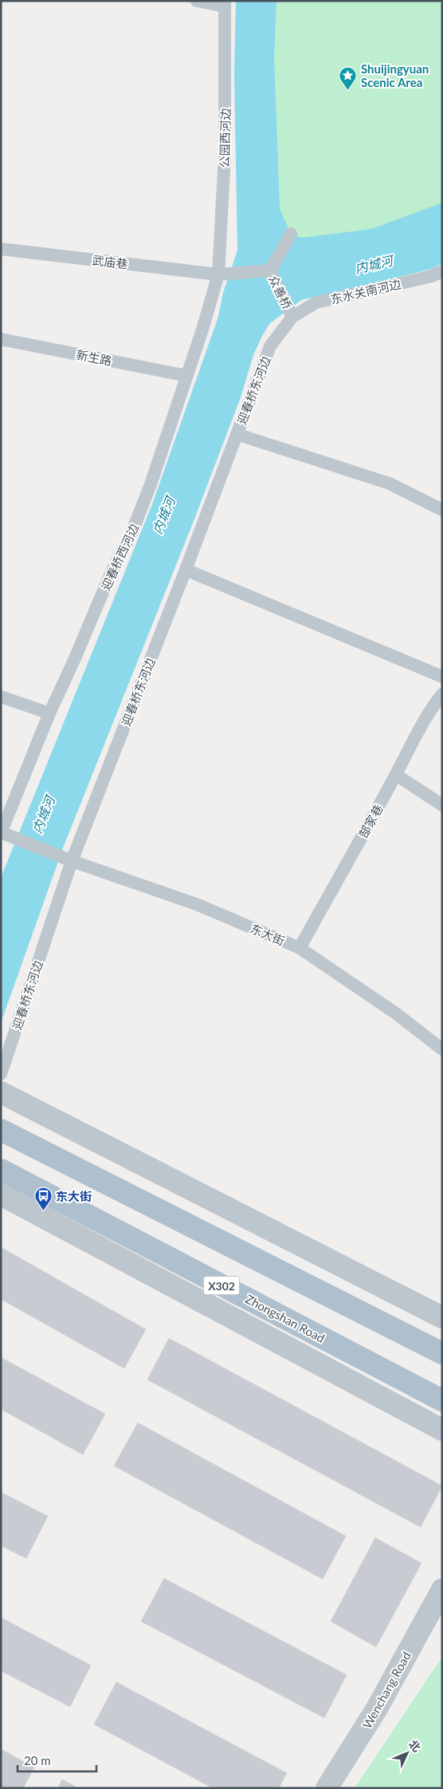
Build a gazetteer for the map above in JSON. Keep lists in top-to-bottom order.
{
  "streets": {
    "main road": ["X302", "Zhongshan Road"],
    "street": ["Wenchang Road"],
    "lane": [
      "公园西河边",
      "武庙巷",
      "东水关南河边",
      "众善桥",
      "新生路",
      "迎春桥东河边",
      "迎春桥西河边",
      "郜家巷",
      "东大街"
    ]
  },
  "crossings": [
    ["公园西河边", "武庙巷"],
    ["公园西河边", "众善桥"],
    ["公园西河边", "迎春桥西河边"],
    ["武庙巷", "众善桥"],
    ["武庙巷", "迎春桥西河边"],
    ["东水关南河边", "众善桥"],
    ["东水关南河边", "迎春桥东河边"],
    ["众善桥", "迎春桥东河边"],
    ["众善桥", "迎春桥西河边"],
    ["新生路", "迎春桥西河边"],
    ["迎春桥东河边", "东大街"],
    ["迎春桥西河边", "东大街"],
    ["郜家巷", "东大街"]
  ],
  "water": ["内城河"],
  "places": {
    "place": ["Shuijingyuan Scenic Area"],
    "bus stop": ["东大街"]
  },
  "scale_bar": "20 m",
  "north": "top right"
}
